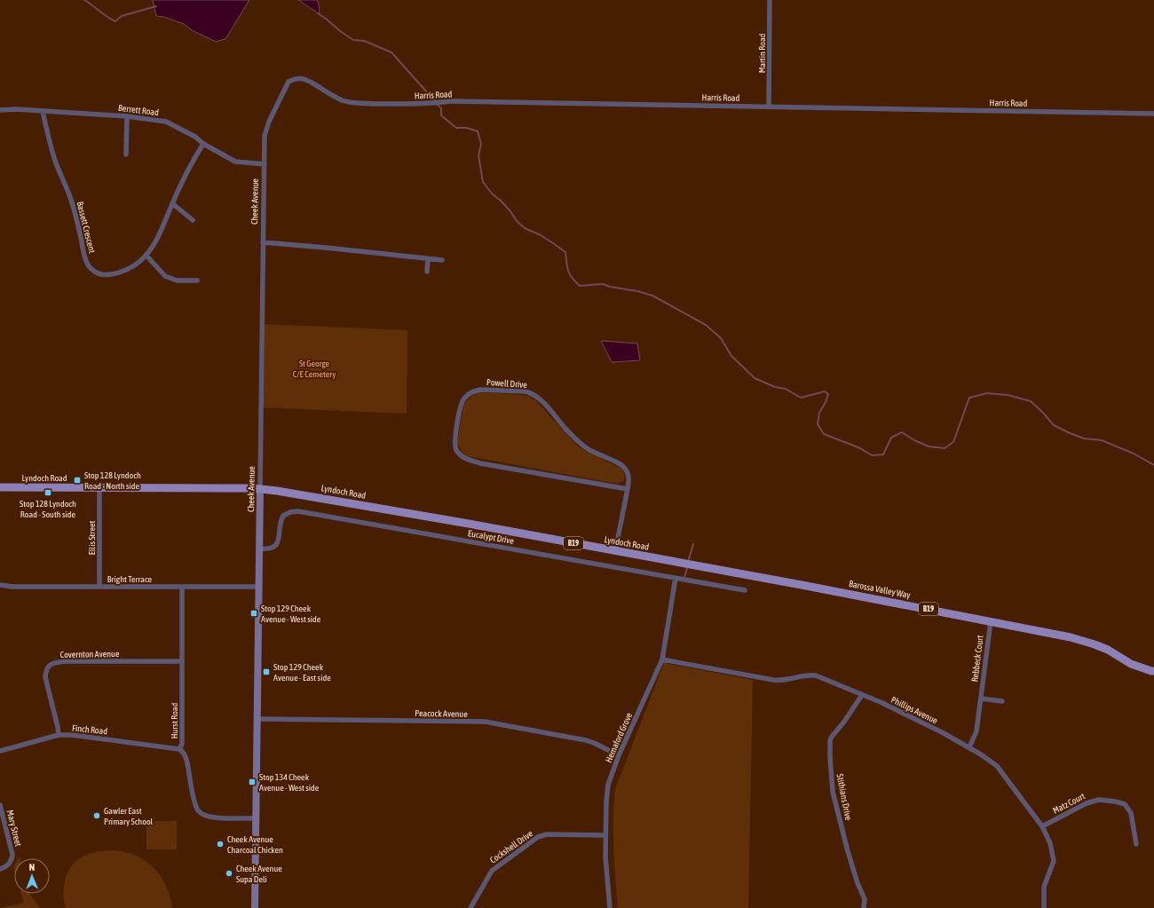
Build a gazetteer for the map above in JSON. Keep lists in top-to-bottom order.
{
  "streets": {
    "main road": ["Lyndoch Road", "B19", "Barossa Valley Way"],
    "street": [
      "Martin Road",
      "Harris Road",
      "Berrett Road",
      "Cheek Avenue",
      "Bassett Crescent",
      "Powell Drive",
      "Eucalypt Drive",
      "Ellis Street",
      "Bright Terrace",
      "Covernton Avenue",
      "Rebbeck Court",
      "Phillips Avenue",
      "Peacock Avenue",
      "Hurst Road",
      "Finch Road",
      "Hemaford Grove",
      "Stithians Drive",
      "Matz Court",
      "Mary Street",
      "Cockshell Drive"
    ]
  },
  "crossings": [
    ["Martin Road", "Harris Road"],
    ["Harris Road", "Cheek Avenue"],
    ["Berrett Road", "Cheek Avenue"],
    ["Berrett Road", "Bassett Crescent"],
    ["Cheek Avenue", "Lyndoch Road"],
    ["Cheek Avenue", "Eucalypt Drive"],
    ["Cheek Avenue", "Bright Terrace"],
    ["Cheek Avenue", "Peacock Avenue"],
    ["Cheek Avenue", "Hurst Road"],
    ["Powell Drive", "Lyndoch Road"],
    ["Lyndoch Road", "Ellis Street"],
    ["Lyndoch Road", "Barossa Valley Way"],
    ["Eucalypt Drive", "Hemaford Grove"],
    ["Ellis Street", "Bright Terrace"],
    ["Bright Terrace", "Hurst Road"],
    ["Barossa Valley Way", "Rebbeck Court"],
    ["Covernton Avenue", "Hurst Road"],
    ["Covernton Avenue", "Finch Road"],
    ["Rebbeck Court", "Phillips Avenue"],
    ["Phillips Avenue", "Hemaford Grove"],
    ["Phillips Avenue", "Stithians Drive"],
    ["Phillips Avenue", "Matz Court"],
    ["Peacock Avenue", "Hemaford Grove"],
    ["Hurst Road", "Finch Road"],
    ["Hemaford Grove", "Cockshell Drive"]
  ],
  "parks": ["St George C/E Cemetery"],
  "places": {
    "transit": [
      "Stop 128 Lyndoch Road - North side",
      "Stop 128 Lyndoch Road - South side",
      "Stop 129 Cheek Avenue - West side",
      "Stop 129 Cheek Avenue - East side",
      "Stop 134 Cheek Avenue - West side"
    ],
    "other": ["Gawler East Primary School", "Cheek Avenue Charcoal Chicken", "Cheek Avenue Supa Deli"]
  },
  "north": "top"
}
